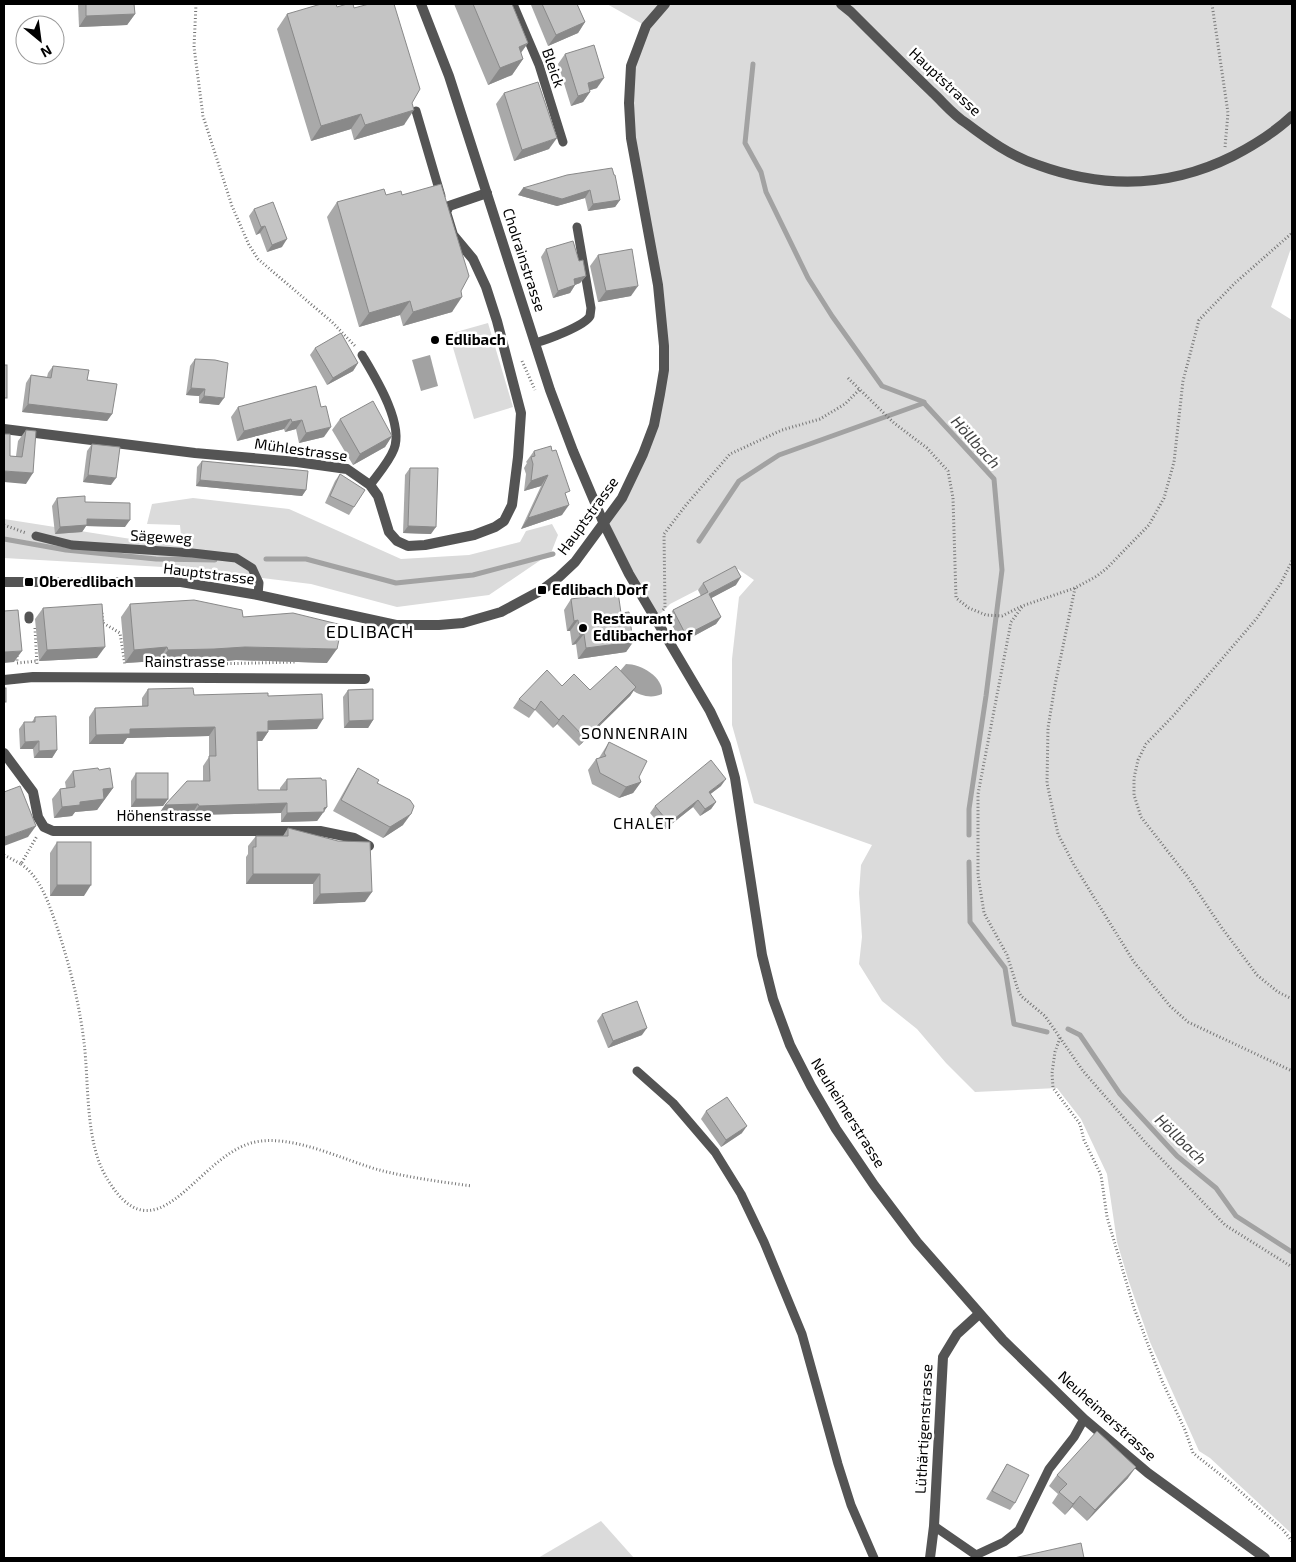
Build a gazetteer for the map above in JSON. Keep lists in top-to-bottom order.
{
  "streets": {
    "street": [
      "Hauptstrasse",
      "Cholrainstrasse",
      "Mühlestrasse",
      "Rainstrasse",
      "Höhenstrasse",
      "Neuheimerstrasse",
      "Lüthärtigenstrasse"
    ],
    "lane": ["Bleick", "Sägeweg"]
  },
  "crossings": [
    ["Hauptstrasse", "Cholrainstrasse"],
    ["Hauptstrasse", "Sägeweg"],
    ["Hauptstrasse", "Neuheimerstrasse"],
    ["Cholrainstrasse", "Neuheimerstrasse"],
    ["Neuheimerstrasse", "Lüthärtigenstrasse"]
  ],
  "districts": ["EDLIBACH", "SONNENRAIN", "CHALET"],
  "water": ["Höllbach"],
  "places": {
    "other": ["Edlibach", "Restaurant Edlibacherhof"],
    "transit": ["Oberedlibach", "Edlibach Dorf"]
  },
  "north": "bottom right"
}
